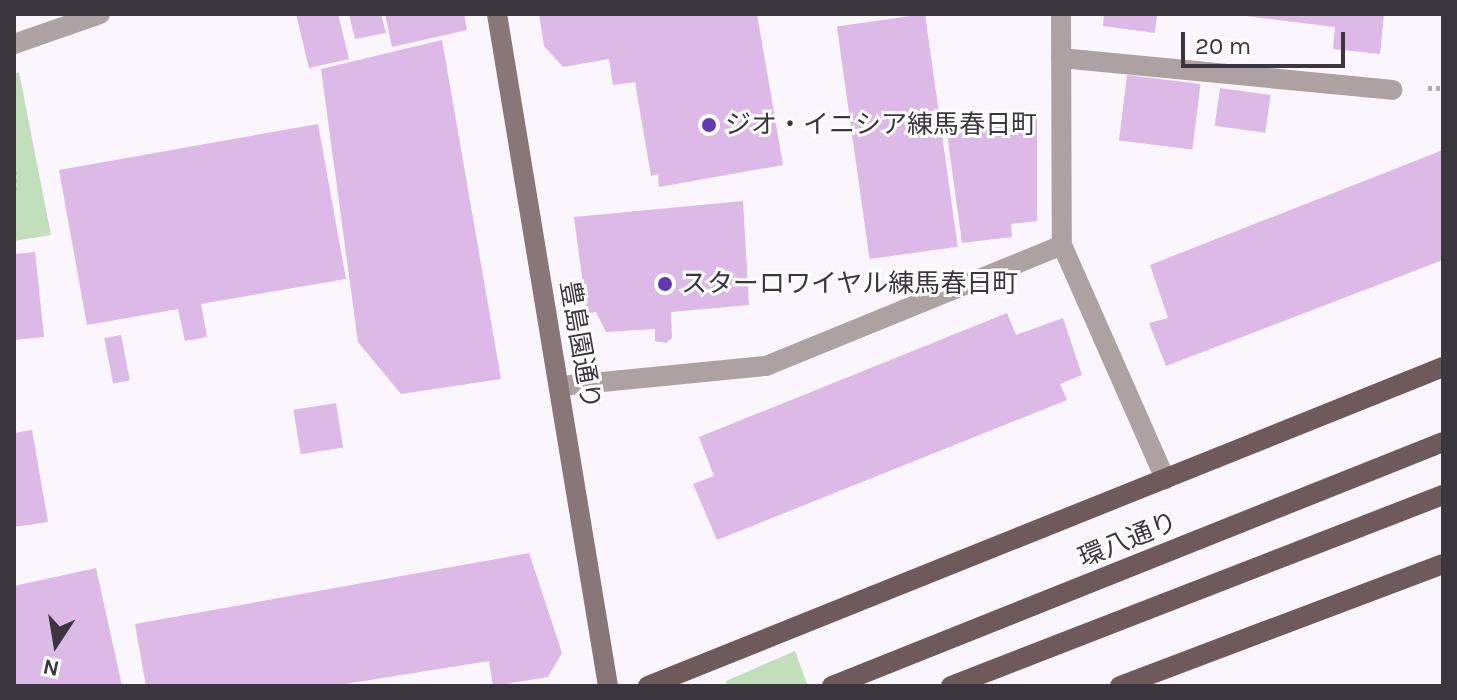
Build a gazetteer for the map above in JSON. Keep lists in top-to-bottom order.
{
  "streets": {
    "main road": ["環八通り"],
    "street": ["豊島園通り"]
  },
  "places": ["ジオ・イニシア練馬春日町", "スターロワイヤル練馬春日町"],
  "scale_bar": "20 m",
  "north": "bottom"
}
